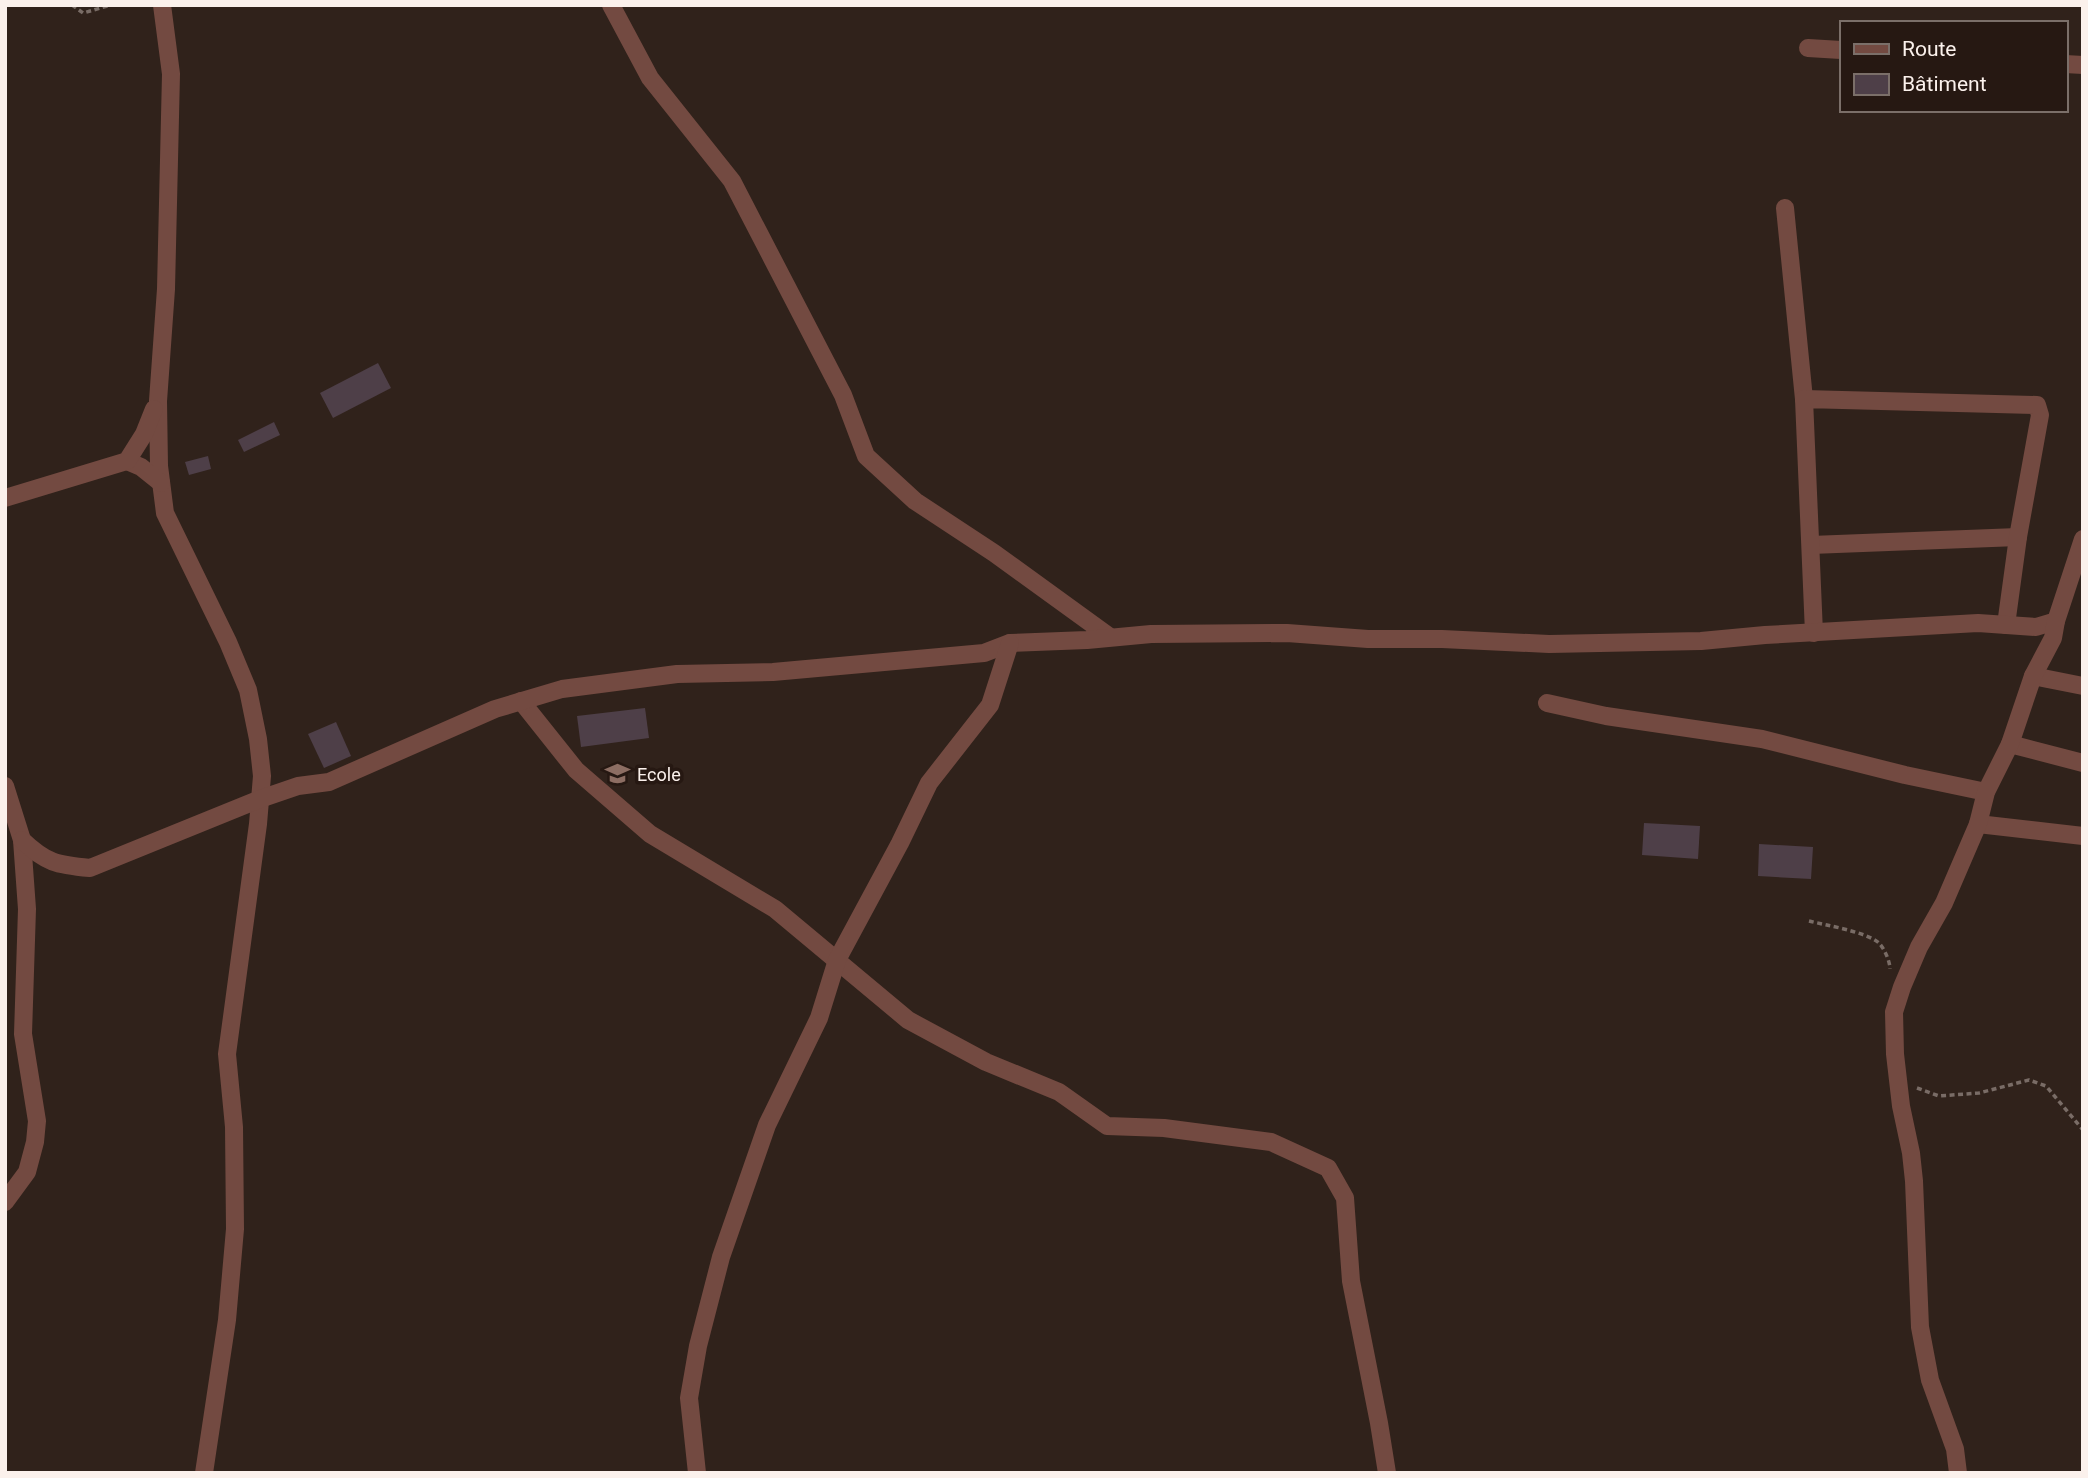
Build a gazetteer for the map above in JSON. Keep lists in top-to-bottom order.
{
  "places": {
    "school or university": ["Ecole"]
  },
  "legend": ["Route", "Bâtiment"]
}
